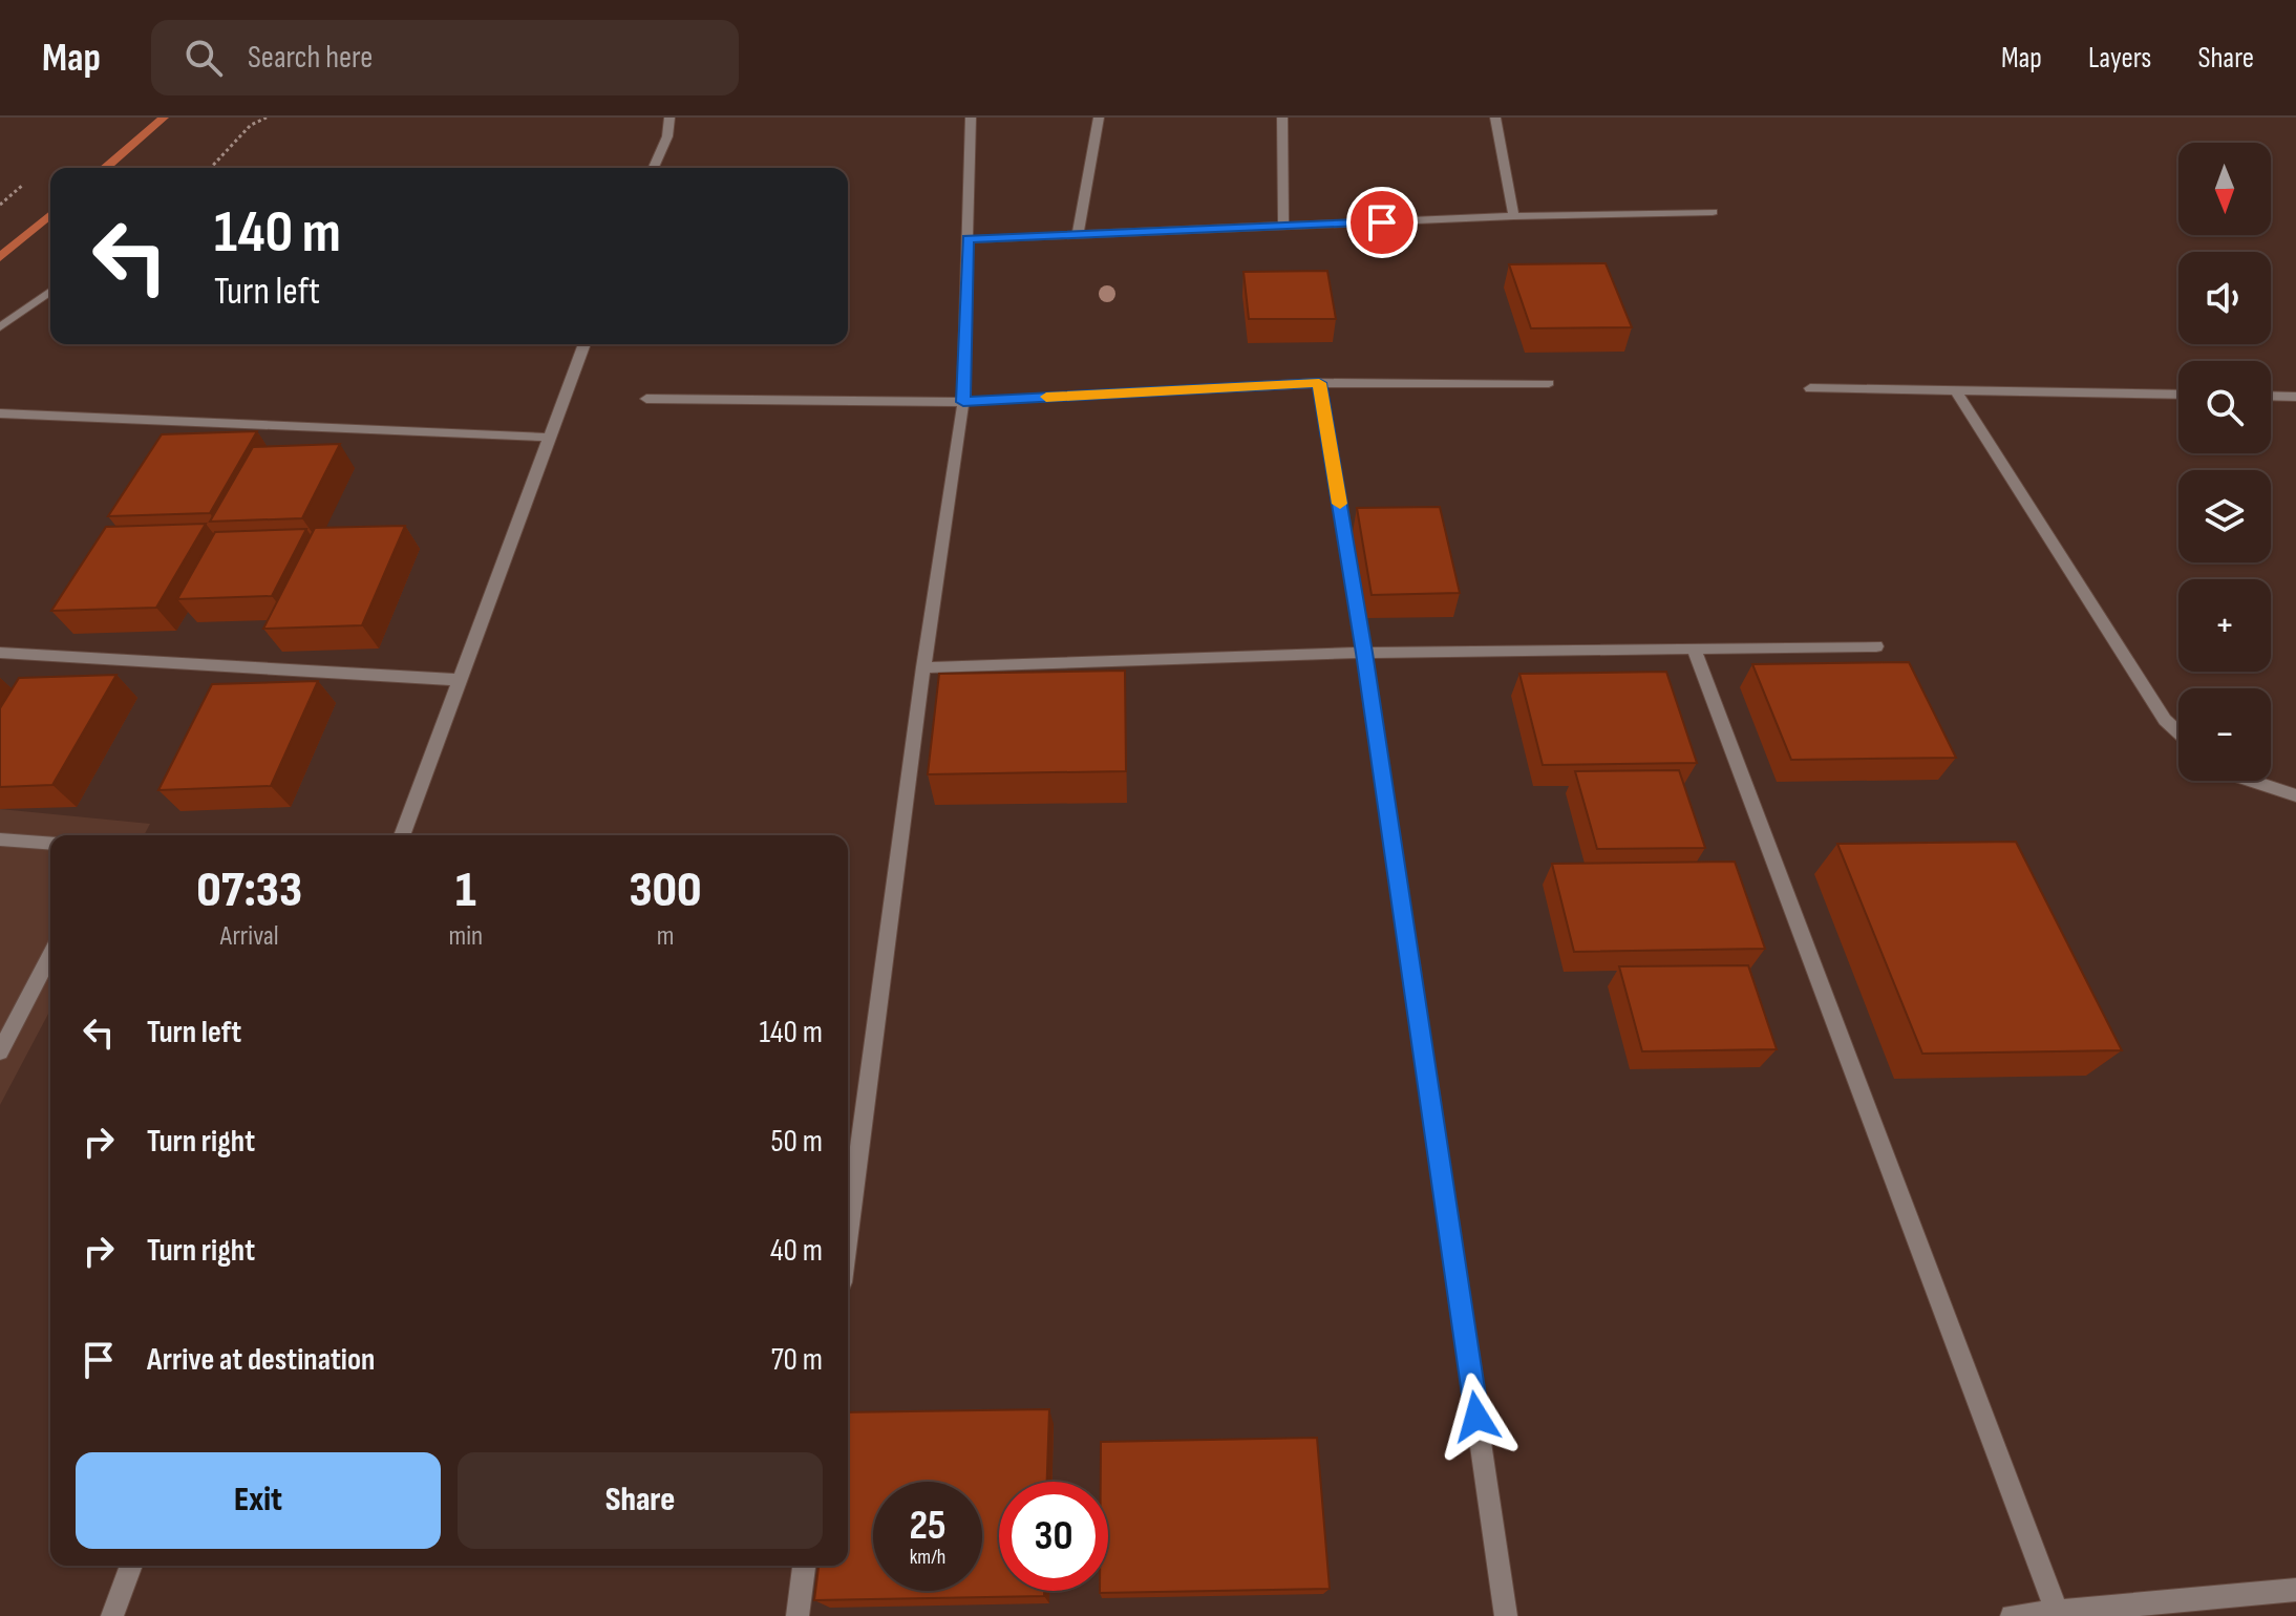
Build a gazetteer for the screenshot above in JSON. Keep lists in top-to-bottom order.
{
  "north": "bottom",
  "page": {
    "header": "Map",
    "search": "Search here",
    "nav": ["Map", "Layers", "Share"],
    "map_buttons": ["+", "−"],
    "turn": ["140 m", "Turn left"],
    "eta": [
      "07:33",
      "Arrival",
      "1",
      "min",
      "300",
      "m"
    ],
    "list": [
      {
        "name": "Turn left",
        "value": "140 m"
      },
      {
        "name": "Turn right",
        "value": "50 m"
      },
      {
        "name": "Turn right",
        "value": "40 m"
      },
      {
        "name": "Arrive at destination",
        "value": "70 m"
      }
    ],
    "buttons": ["Exit", "Share"],
    "speed": "25 km/h",
    "limit": "30"
  }
}
